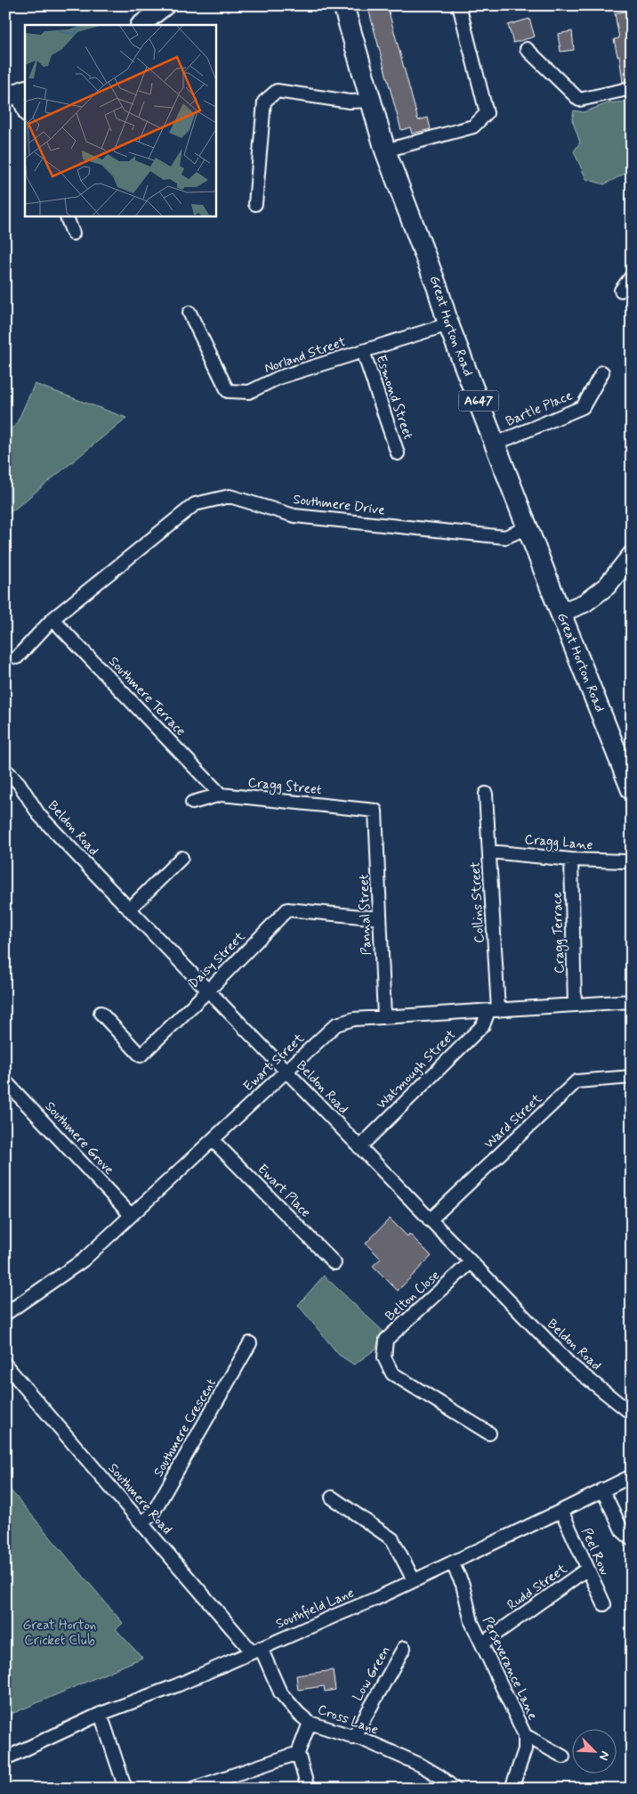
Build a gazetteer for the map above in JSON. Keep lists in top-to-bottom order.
{
  "streets": {
    "main road": ["Great Horton Road", "A647"],
    "street": [
      "Norland Street",
      "Esmond Street",
      "Bartle Place",
      "Southmere Drive",
      "Southmere Terrace",
      "Cragg Street",
      "Beldon Road",
      "Cragg Lane",
      "Collins Street",
      "Pannal Street",
      "Cragg Terrace",
      "Daisy Street",
      "Ewart Street",
      "Watmough Street",
      "Ward Street",
      "Southmere Grove",
      "Ewart Place",
      "Belton Close",
      "Southmere Crescent",
      "Southmere Road",
      "Peel Row",
      "Rudd Street",
      "Southfield Lane",
      "Perseverance Lane",
      "Low Green",
      "Cross Lane"
    ]
  },
  "crossings": [
    ["Great Horton Road", "Norland Street"],
    ["Great Horton Road", "Bartle Place"],
    ["Great Horton Road", "Southmere Drive"],
    ["Norland Street", "Esmond Street"],
    ["Southmere Drive", "Southmere Terrace"],
    ["Southmere Terrace", "Cragg Street"],
    ["Cragg Street", "Pannal Street"],
    ["Beldon Road", "Daisy Street"],
    ["Beldon Road", "Ewart Street"],
    ["Beldon Road", "Watmough Street"],
    ["Beldon Road", "Ward Street"],
    ["Beldon Road", "Belton Close"],
    ["Cragg Lane", "Collins Street"],
    ["Cragg Lane", "Cragg Terrace"],
    ["Collins Street", "Ewart Street"],
    ["Collins Street", "Watmough Street"],
    ["Pannal Street", "Daisy Street"],
    ["Pannal Street", "Ewart Street"],
    ["Cragg Terrace", "Ewart Street"],
    ["Ewart Street", "Watmough Street"],
    ["Ewart Street", "Southmere Grove"],
    ["Ewart Street", "Ewart Place"],
    ["Southmere Crescent", "Southmere Road"],
    ["Southmere Road", "Southfield Lane"],
    ["Southmere Road", "Cross Lane"],
    ["Peel Row", "Rudd Street"],
    ["Peel Row", "Southfield Lane"],
    ["Rudd Street", "Perseverance Lane"],
    ["Southfield Lane", "Perseverance Lane"],
    ["Southfield Lane", "Cross Lane"],
    ["Low Green", "Cross Lane"]
  ],
  "parks": ["Great Horton Cricket Club"],
  "north": "bottom right"
}
